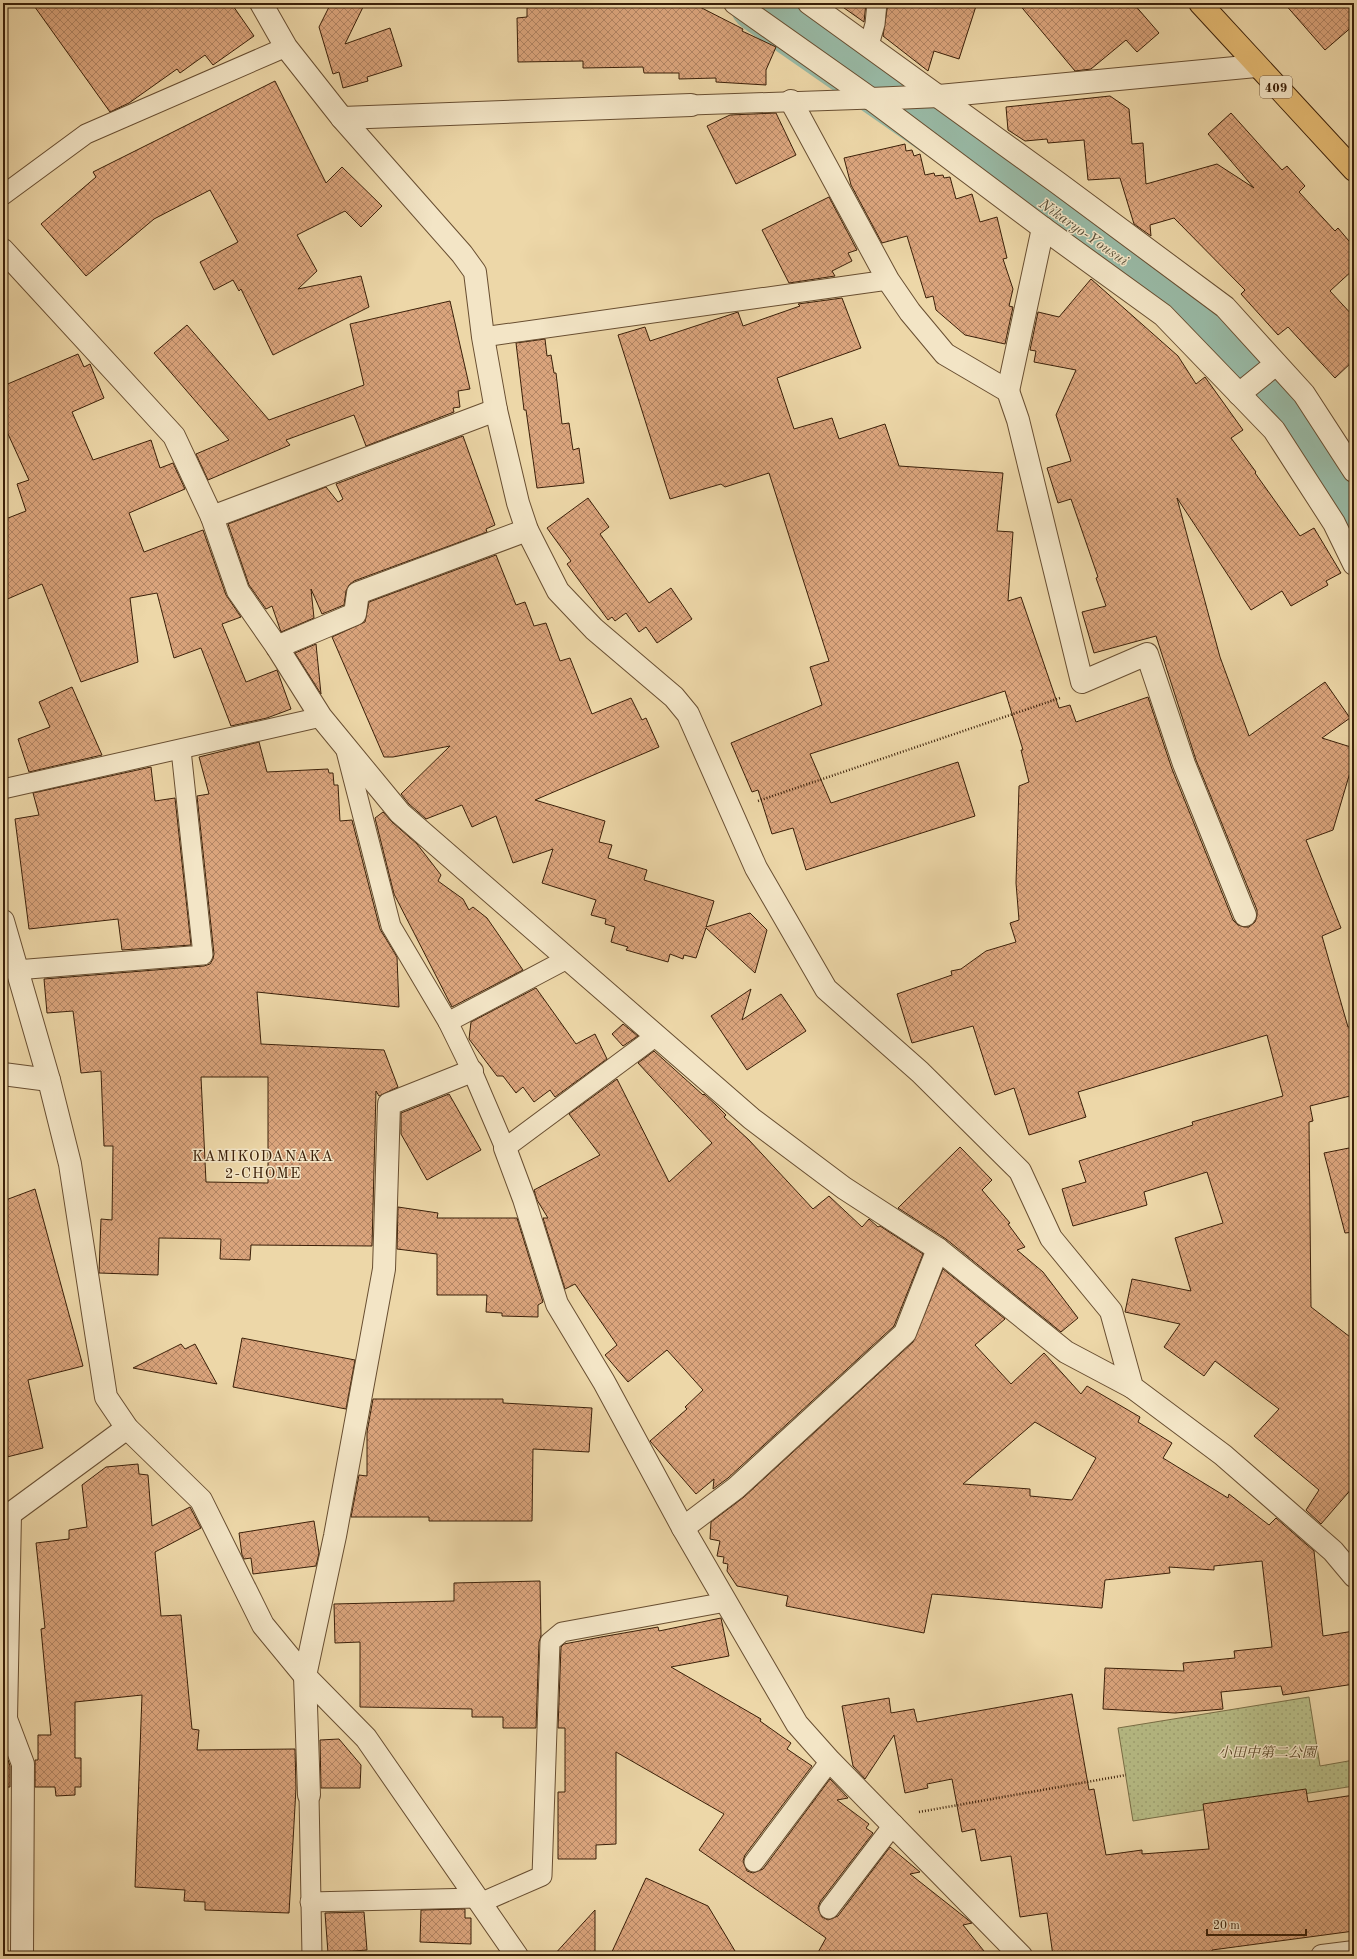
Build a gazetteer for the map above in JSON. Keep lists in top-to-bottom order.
{
  "streets": {
    "highway": ["409"]
  },
  "districts": ["KAMIKODANAKA 2-CHOME"],
  "water": ["Nikaryo-Yousui"],
  "parks": ["小田中第二公園"],
  "scale_bar": "20 m"
}
